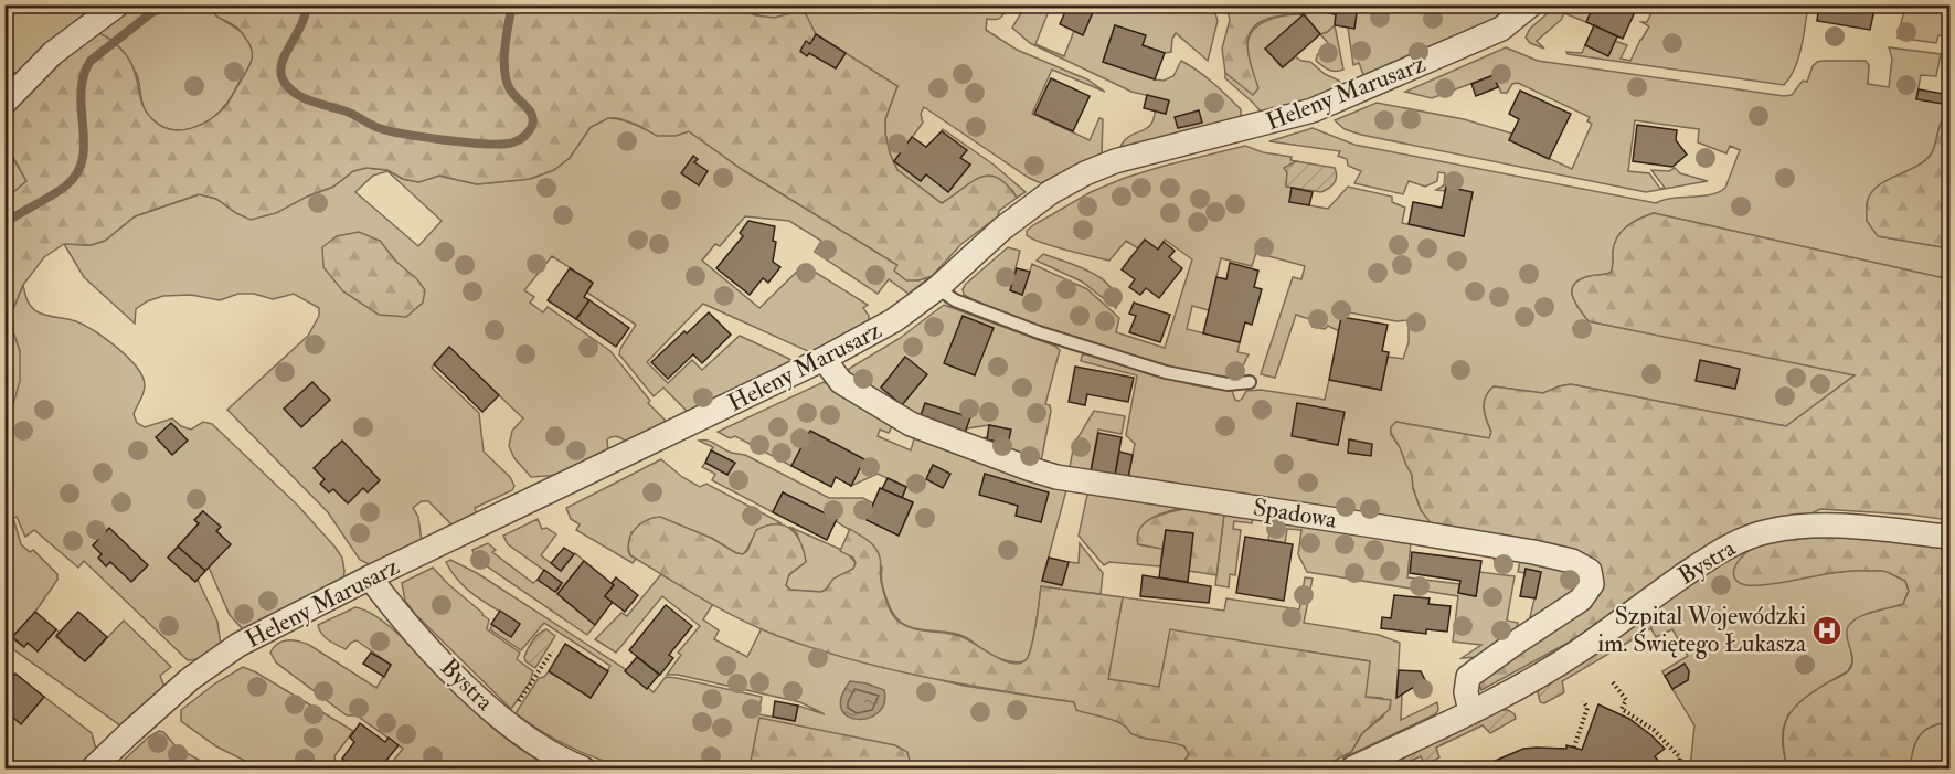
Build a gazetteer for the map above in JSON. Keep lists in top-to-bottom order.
{
  "streets": {
    "street": ["Heleny Marusarz", "Spadowa", "Bystra"]
  },
  "crossings": [
    ["Heleny Marusarz", "Spadowa"],
    ["Heleny Marusarz", "Bystra"],
    ["Spadowa", "Bystra"]
  ],
  "places": {
    "hospital": ["Szpital Wojewódzki im. Świętego Łukasza"]
  }
}
